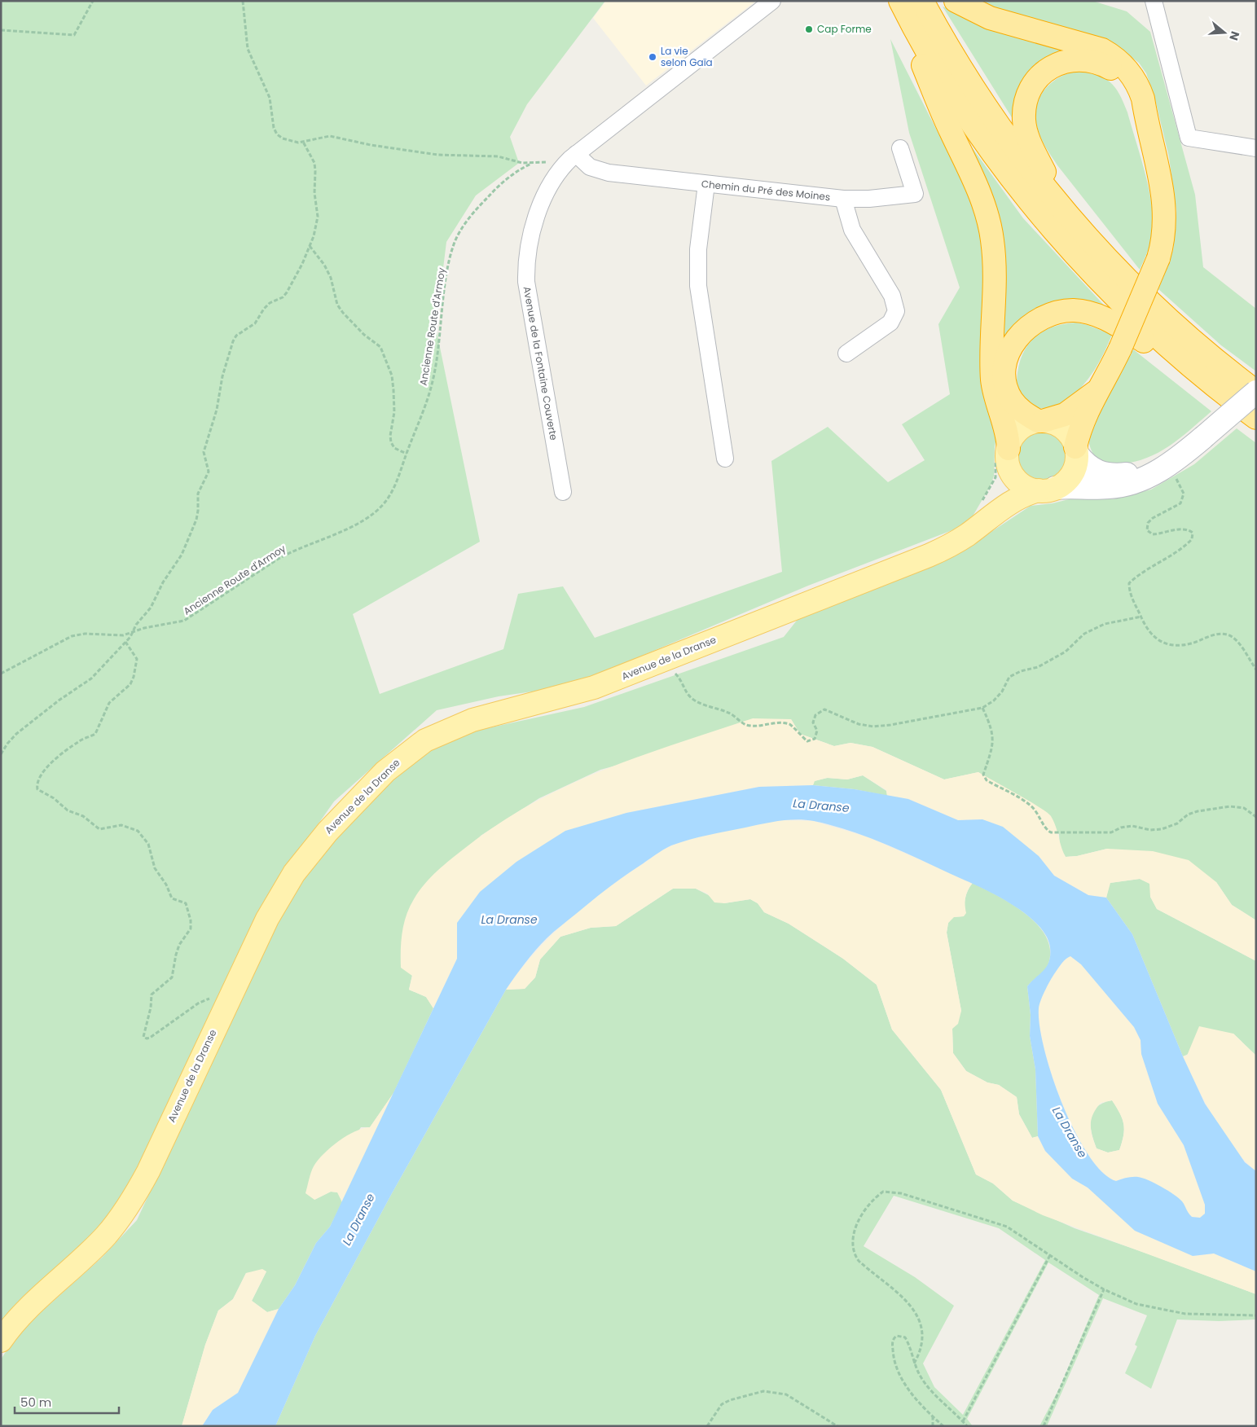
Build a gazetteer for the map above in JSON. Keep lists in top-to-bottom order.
{
  "streets": {
    "main road": ["Avenue de la Dranse"],
    "street": ["Chemin du Pré des Moines", "Avenue de la Fontaine Couverte"],
    "path": ["Ancienne Route d'Armoy"]
  },
  "crossings": [
    ["Chemin du Pré des Moines", "Avenue de la Fontaine Couverte"]
  ],
  "water": ["La Dranse"],
  "places": ["Cap Forme", "La vie selon Gaïa"],
  "scale_bar": "50 m",
  "north": "right"
}
